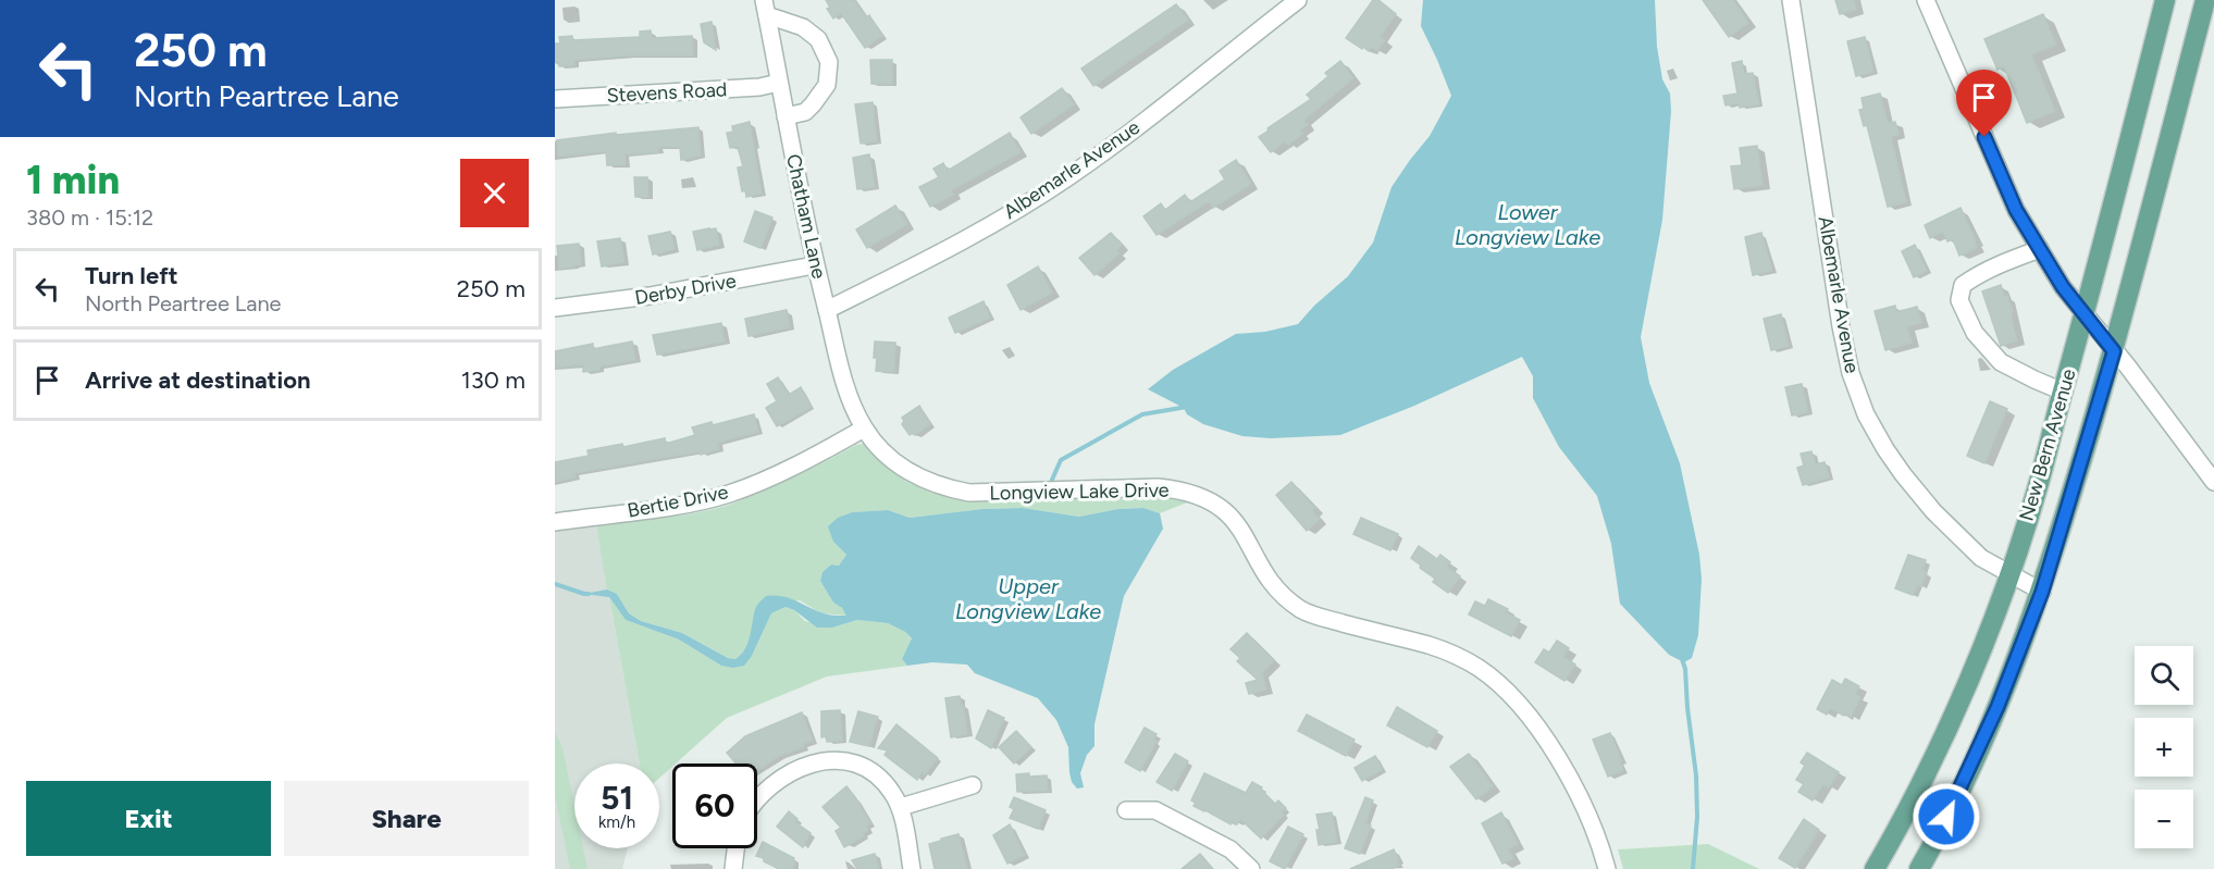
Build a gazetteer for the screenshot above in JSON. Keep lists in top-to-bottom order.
{
  "streets": {
    "main road": ["New Bern Avenue"],
    "street": [
      "Stevens Road",
      "Albemarle Avenue",
      "Chatham Lane",
      "Derby Drive",
      "Longview Lake Drive",
      "Bertie Drive"
    ]
  },
  "crossings": [
    ["Stevens Road", "Chatham Lane"],
    ["Albemarle Avenue", "Chatham Lane"],
    ["Albemarle Avenue", "New Bern Avenue"],
    ["Chatham Lane", "Derby Drive"],
    ["Chatham Lane", "Longview Lake Drive"],
    ["Chatham Lane", "Bertie Drive"],
    ["Longview Lake Drive", "Bertie Drive"]
  ],
  "water": ["Lower Longview Lake", "Upper Longview Lake"],
  "page": {
    "turn": ["250 m", "North Peartree Lane"],
    "heading": ["1 min", "380 m · 15:12"],
    "list": [
      {
        "name": "Turn left",
        "note": "North Peartree Lane",
        "value": "250 m"
      },
      {
        "name": "Arrive at destination",
        "value": "130 m"
      }
    ],
    "map_buttons": ["+", "−"],
    "speed": "51 km/h",
    "limit": "60",
    "buttons": ["Exit", "Share"]
  }
}
